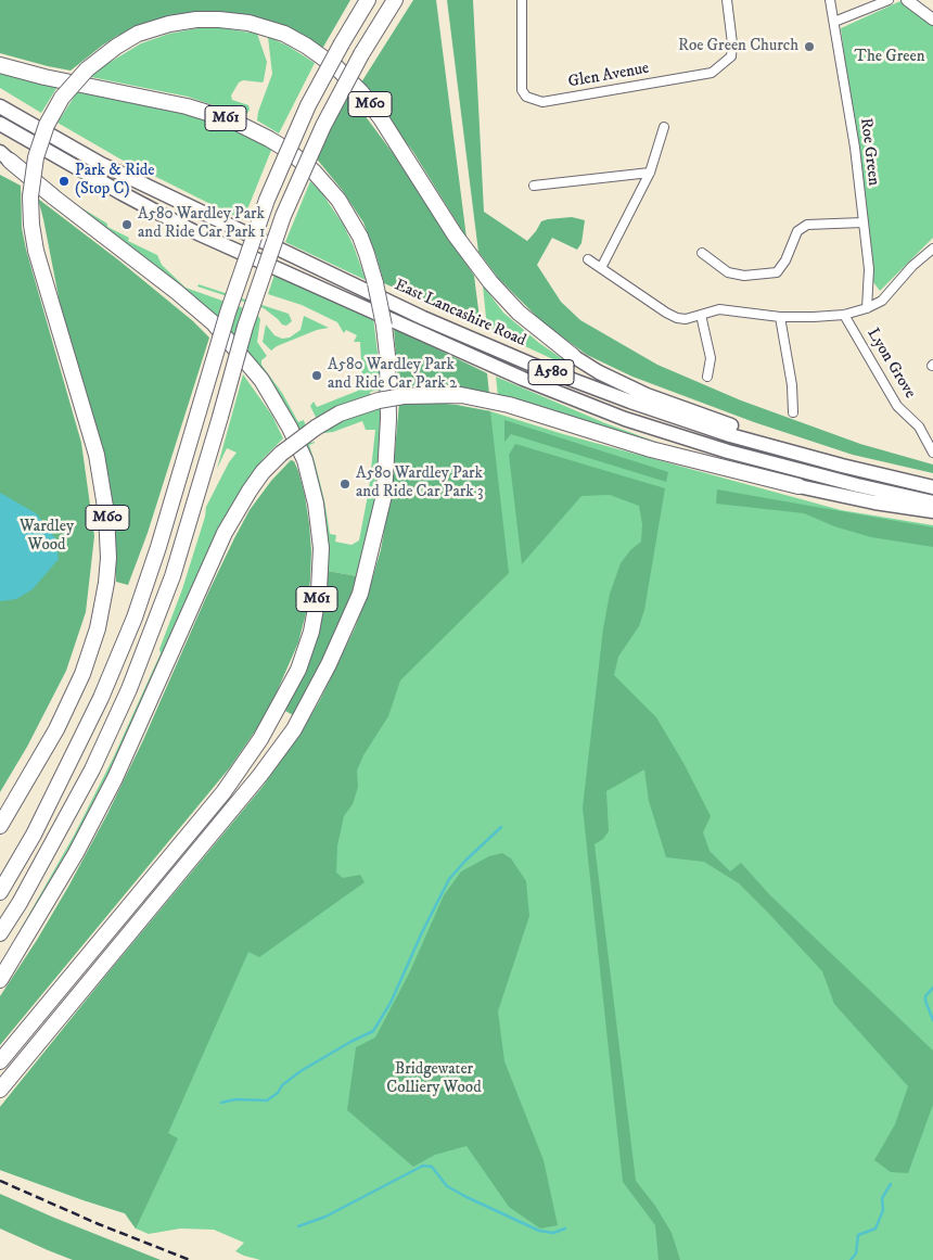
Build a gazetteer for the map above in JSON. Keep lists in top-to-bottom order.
{
  "streets": {
    "highway": [
      "M60",
      "M61",
      "East Lancashire Road",
      "A580"
    ],
    "street": ["Glen Avenue", "Roe Green", "Lyon Grove"]
  },
  "parks": ["The Green", "Wardley Wood", "Bridgewater Colliery Wood"],
  "places": [
    "Roe Green Church",
    "Park & Ride (Stop C)",
    "A580 Wardley Park and Ride Car Park 1",
    "A580 Wardley Park and Ride Car Park 2",
    "A580 Wardley Park and Ride Car Park 3"
  ]
}
